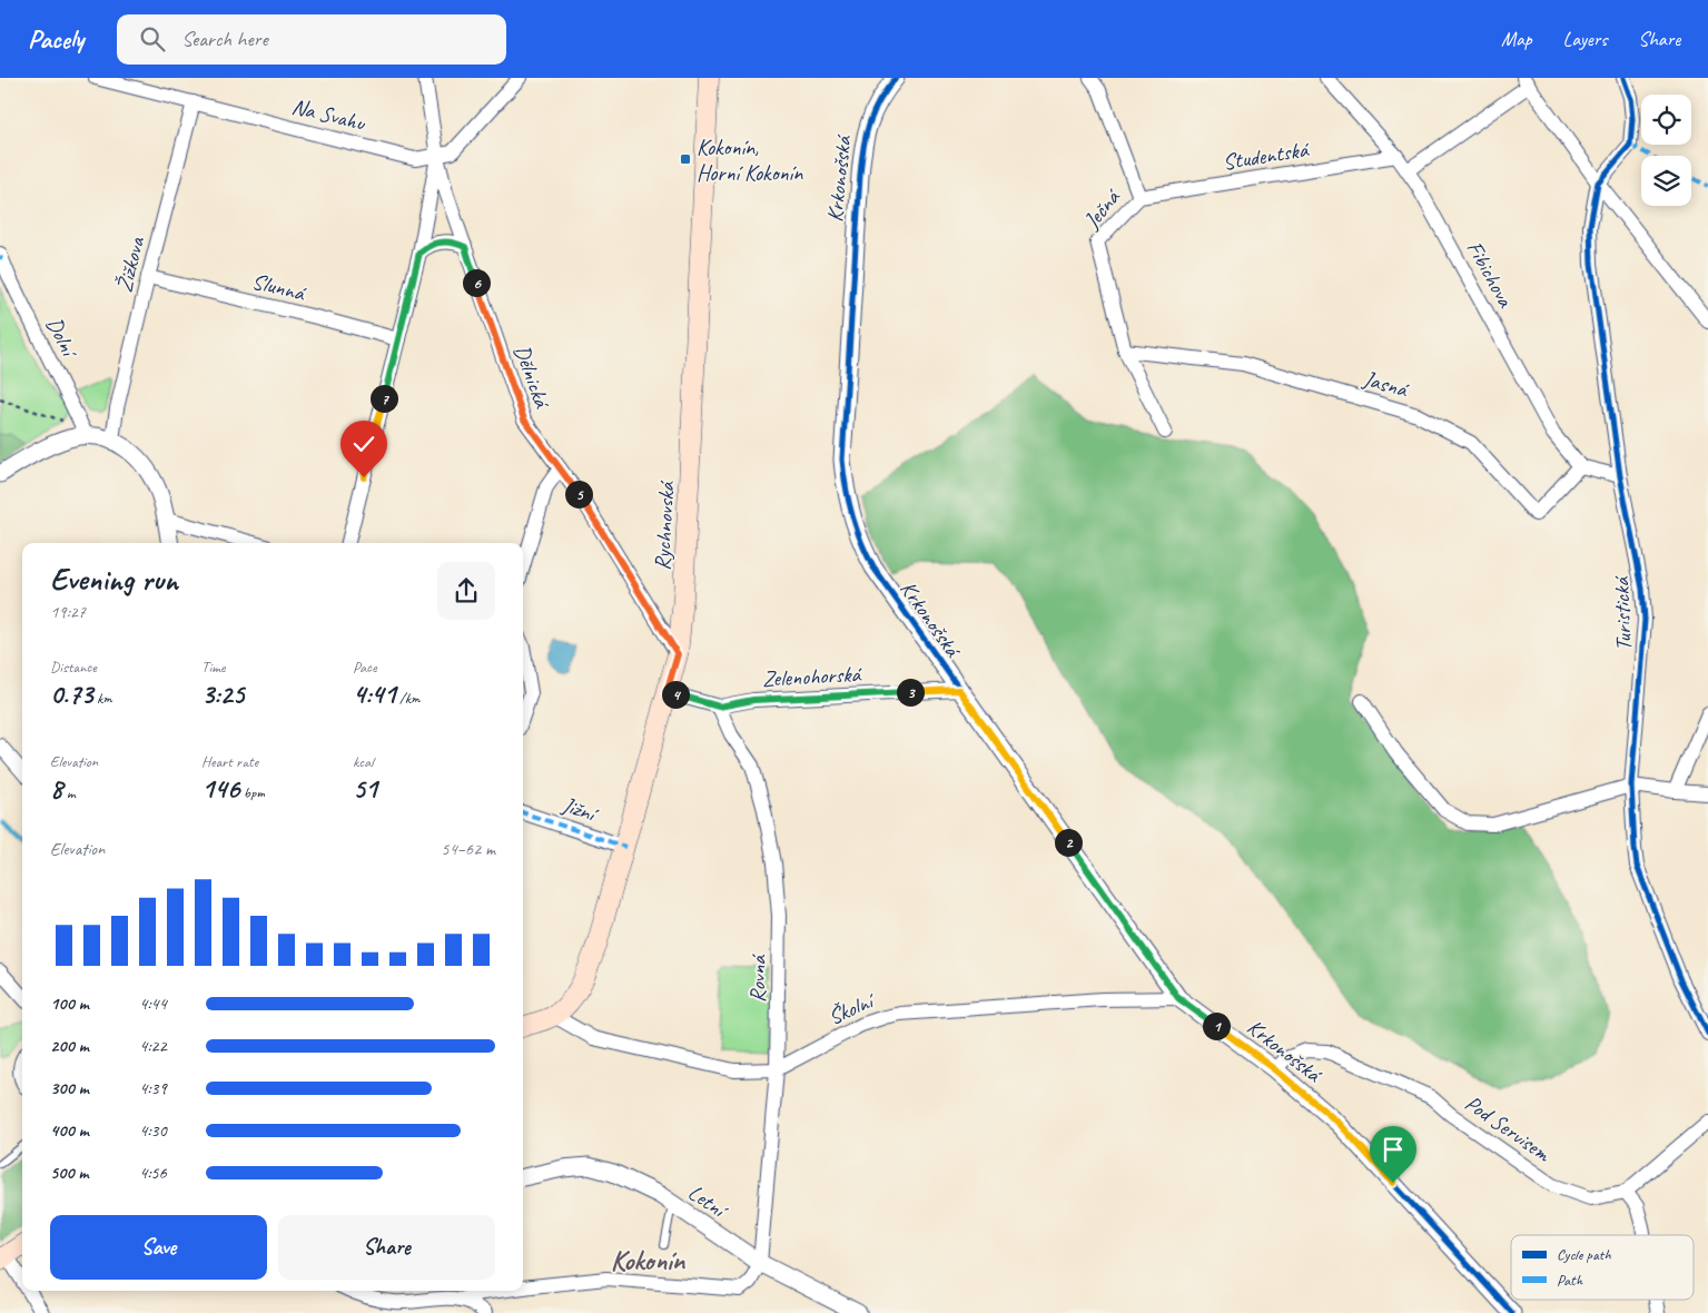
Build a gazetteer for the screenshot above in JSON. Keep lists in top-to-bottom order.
{
  "streets": {
    "main road": ["Rychnovská"],
    "street": [
      "Na Svahu",
      "Studentská",
      "Krkonošská",
      "Ječná",
      "Žižkova",
      "Fibichova",
      "Slunná",
      "Dolní",
      "Dělnická",
      "Jasná",
      "Turistická",
      "Zelenohorská",
      "Jižní",
      "Rovná",
      "Školní",
      "Pod Servisem",
      "Letní"
    ]
  },
  "crossings": [
    ["Na Svahu", "Žižkova"],
    ["Na Svahu", "Dělnická"],
    ["Studentská", "Ječná"],
    ["Studentská", "Fibichova"],
    ["Krkonošská", "Zelenohorská"],
    ["Krkonošská", "Školní"],
    ["Krkonošská", "Pod Servisem"],
    ["Ječná", "Jasná"],
    ["Žižkova", "Slunná"],
    ["Fibichova", "Jasná"],
    ["Dělnická", "Rychnovská"],
    ["Rychnovská", "Zelenohorská"],
    ["Rychnovská", "Jižní"],
    ["Rychnovská", "Školní"],
    ["Zelenohorská", "Rovná"],
    ["Rovná", "Školní"],
    ["Rovná", "Letní"]
  ],
  "districts": ["Kokonín"],
  "places": {
    "transit": ["Kokonín, Horní Kokonín"]
  },
  "legend": ["Cycle path", "Path"],
  "page": {
    "header": "Pacely",
    "search": "Search here",
    "nav": ["Map", "Layers", "Share"],
    "pins": [
      "6",
      "7",
      "5",
      "3",
      "4",
      "2",
      "1"
    ],
    "heading": ["Evening run", "19:27"],
    "stats": [
      ["Distance", "0.73 km"],
      ["Time", "3:25"],
      ["Pace", "4:41 /km"],
      ["Elevation", "8 m"],
      ["Heart rate", "146 bpm"],
      ["kcal", "51"]
    ],
    "chart": ["Elevation", "54–62 m"],
    "list": [
      {
        "name": "100 m",
        "note": "4:44"
      },
      {
        "name": "200 m",
        "note": "4:22"
      },
      {
        "name": "300 m",
        "note": "4:39"
      },
      {
        "name": "400 m",
        "note": "4:30"
      },
      {
        "name": "500 m",
        "note": "4:56"
      }
    ],
    "buttons": ["Save", "Share"]
  }
}
